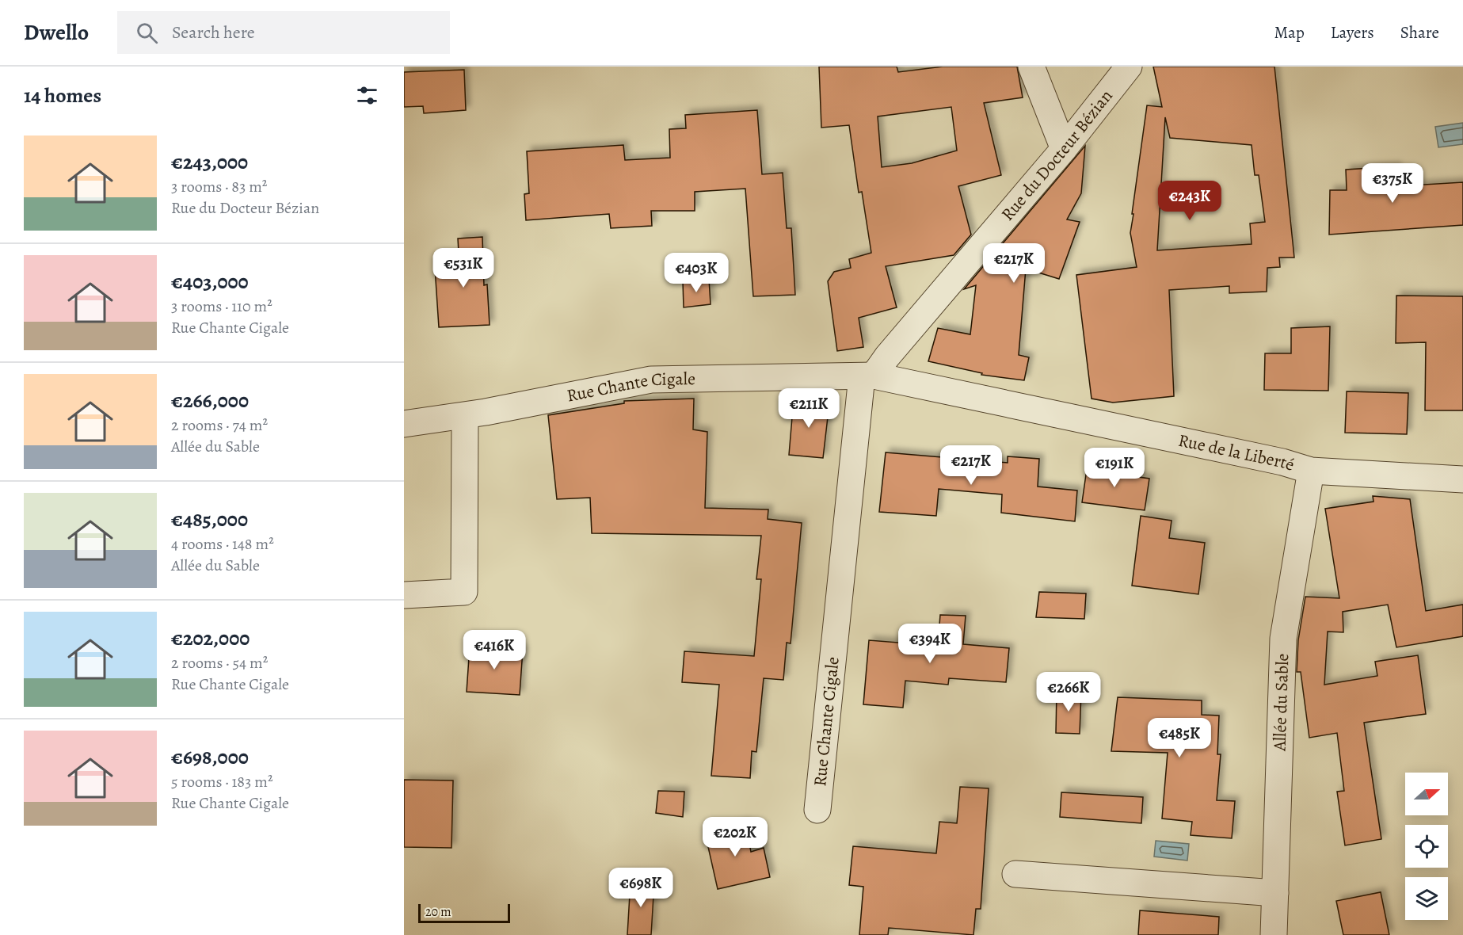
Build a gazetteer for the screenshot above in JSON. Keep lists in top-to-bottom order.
{
  "streets": {
    "street": [
      "Rue du Docteur Bézian",
      "Rue Chante Cigale",
      "Rue de la Liberté",
      "Allée du Sable"
    ]
  },
  "crossings": [
    ["Rue du Docteur Bézian", "Rue Chante Cigale"],
    ["Rue du Docteur Bézian", "Rue de la Liberté"],
    ["Rue Chante Cigale", "Rue de la Liberté"],
    ["Rue de la Liberté", "Allée du Sable"]
  ],
  "scale_bar": "20 m",
  "north": "right",
  "page": {
    "header": "Dwello",
    "search": "Search here",
    "nav": ["Map", "Layers", "Share"],
    "heading": "14 homes",
    "list": [
      {
        "name": "€243,000",
        "note": "3 rooms · 83 m² · Rue du Docteur Bézian"
      },
      {
        "name": "€403,000",
        "note": "3 rooms · 110 m² · Rue Chante Cigale"
      },
      {
        "name": "€266,000",
        "note": "2 rooms · 74 m² · Allée du Sable"
      },
      {
        "name": "€485,000",
        "note": "4 rooms · 148 m² · Allée du Sable"
      },
      {
        "name": "€202,000",
        "note": "2 rooms · 54 m² · Rue Chante Cigale"
      },
      {
        "name": "€698,000",
        "note": "5 rooms · 183 m² · Rue Chante Cigale"
      }
    ],
    "price": [
      "€375K",
      "€243K",
      "€217K",
      "€531K",
      "€403K",
      "€211K",
      "€217K",
      "€191K",
      "€394K",
      "€416K",
      "€266K",
      "€485K",
      "€202K",
      "€698K"
    ],
    "scale": "20 m"
  }
}
